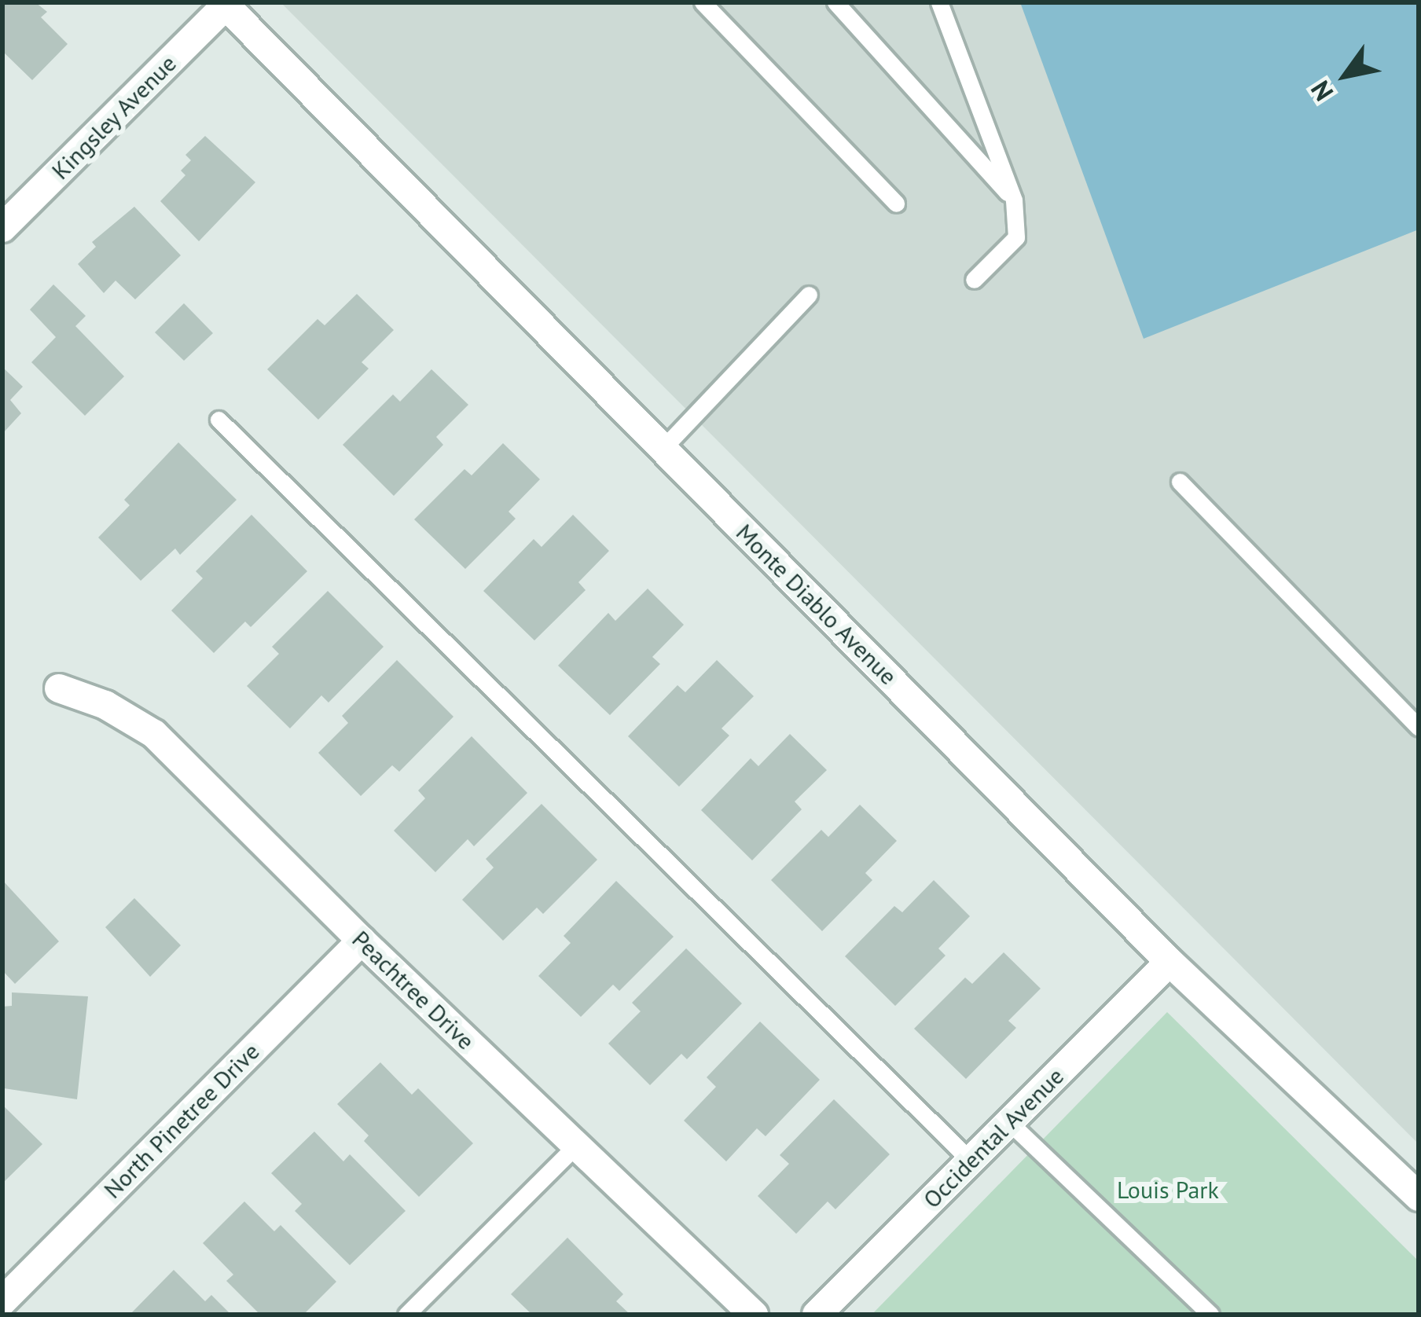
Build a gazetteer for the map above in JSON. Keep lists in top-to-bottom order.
{
  "streets": {
    "street": [
      "Kingsley Avenue",
      "Monte Diablo Avenue",
      "Peachtree Drive",
      "North Pinetree Drive",
      "Occidental Avenue"
    ]
  },
  "crossings": [
    ["Kingsley Avenue", "Monte Diablo Avenue"],
    ["Monte Diablo Avenue", "Occidental Avenue"],
    ["Peachtree Drive", "North Pinetree Drive"]
  ],
  "parks": ["Louis Park"],
  "north": "bottom left"
}
